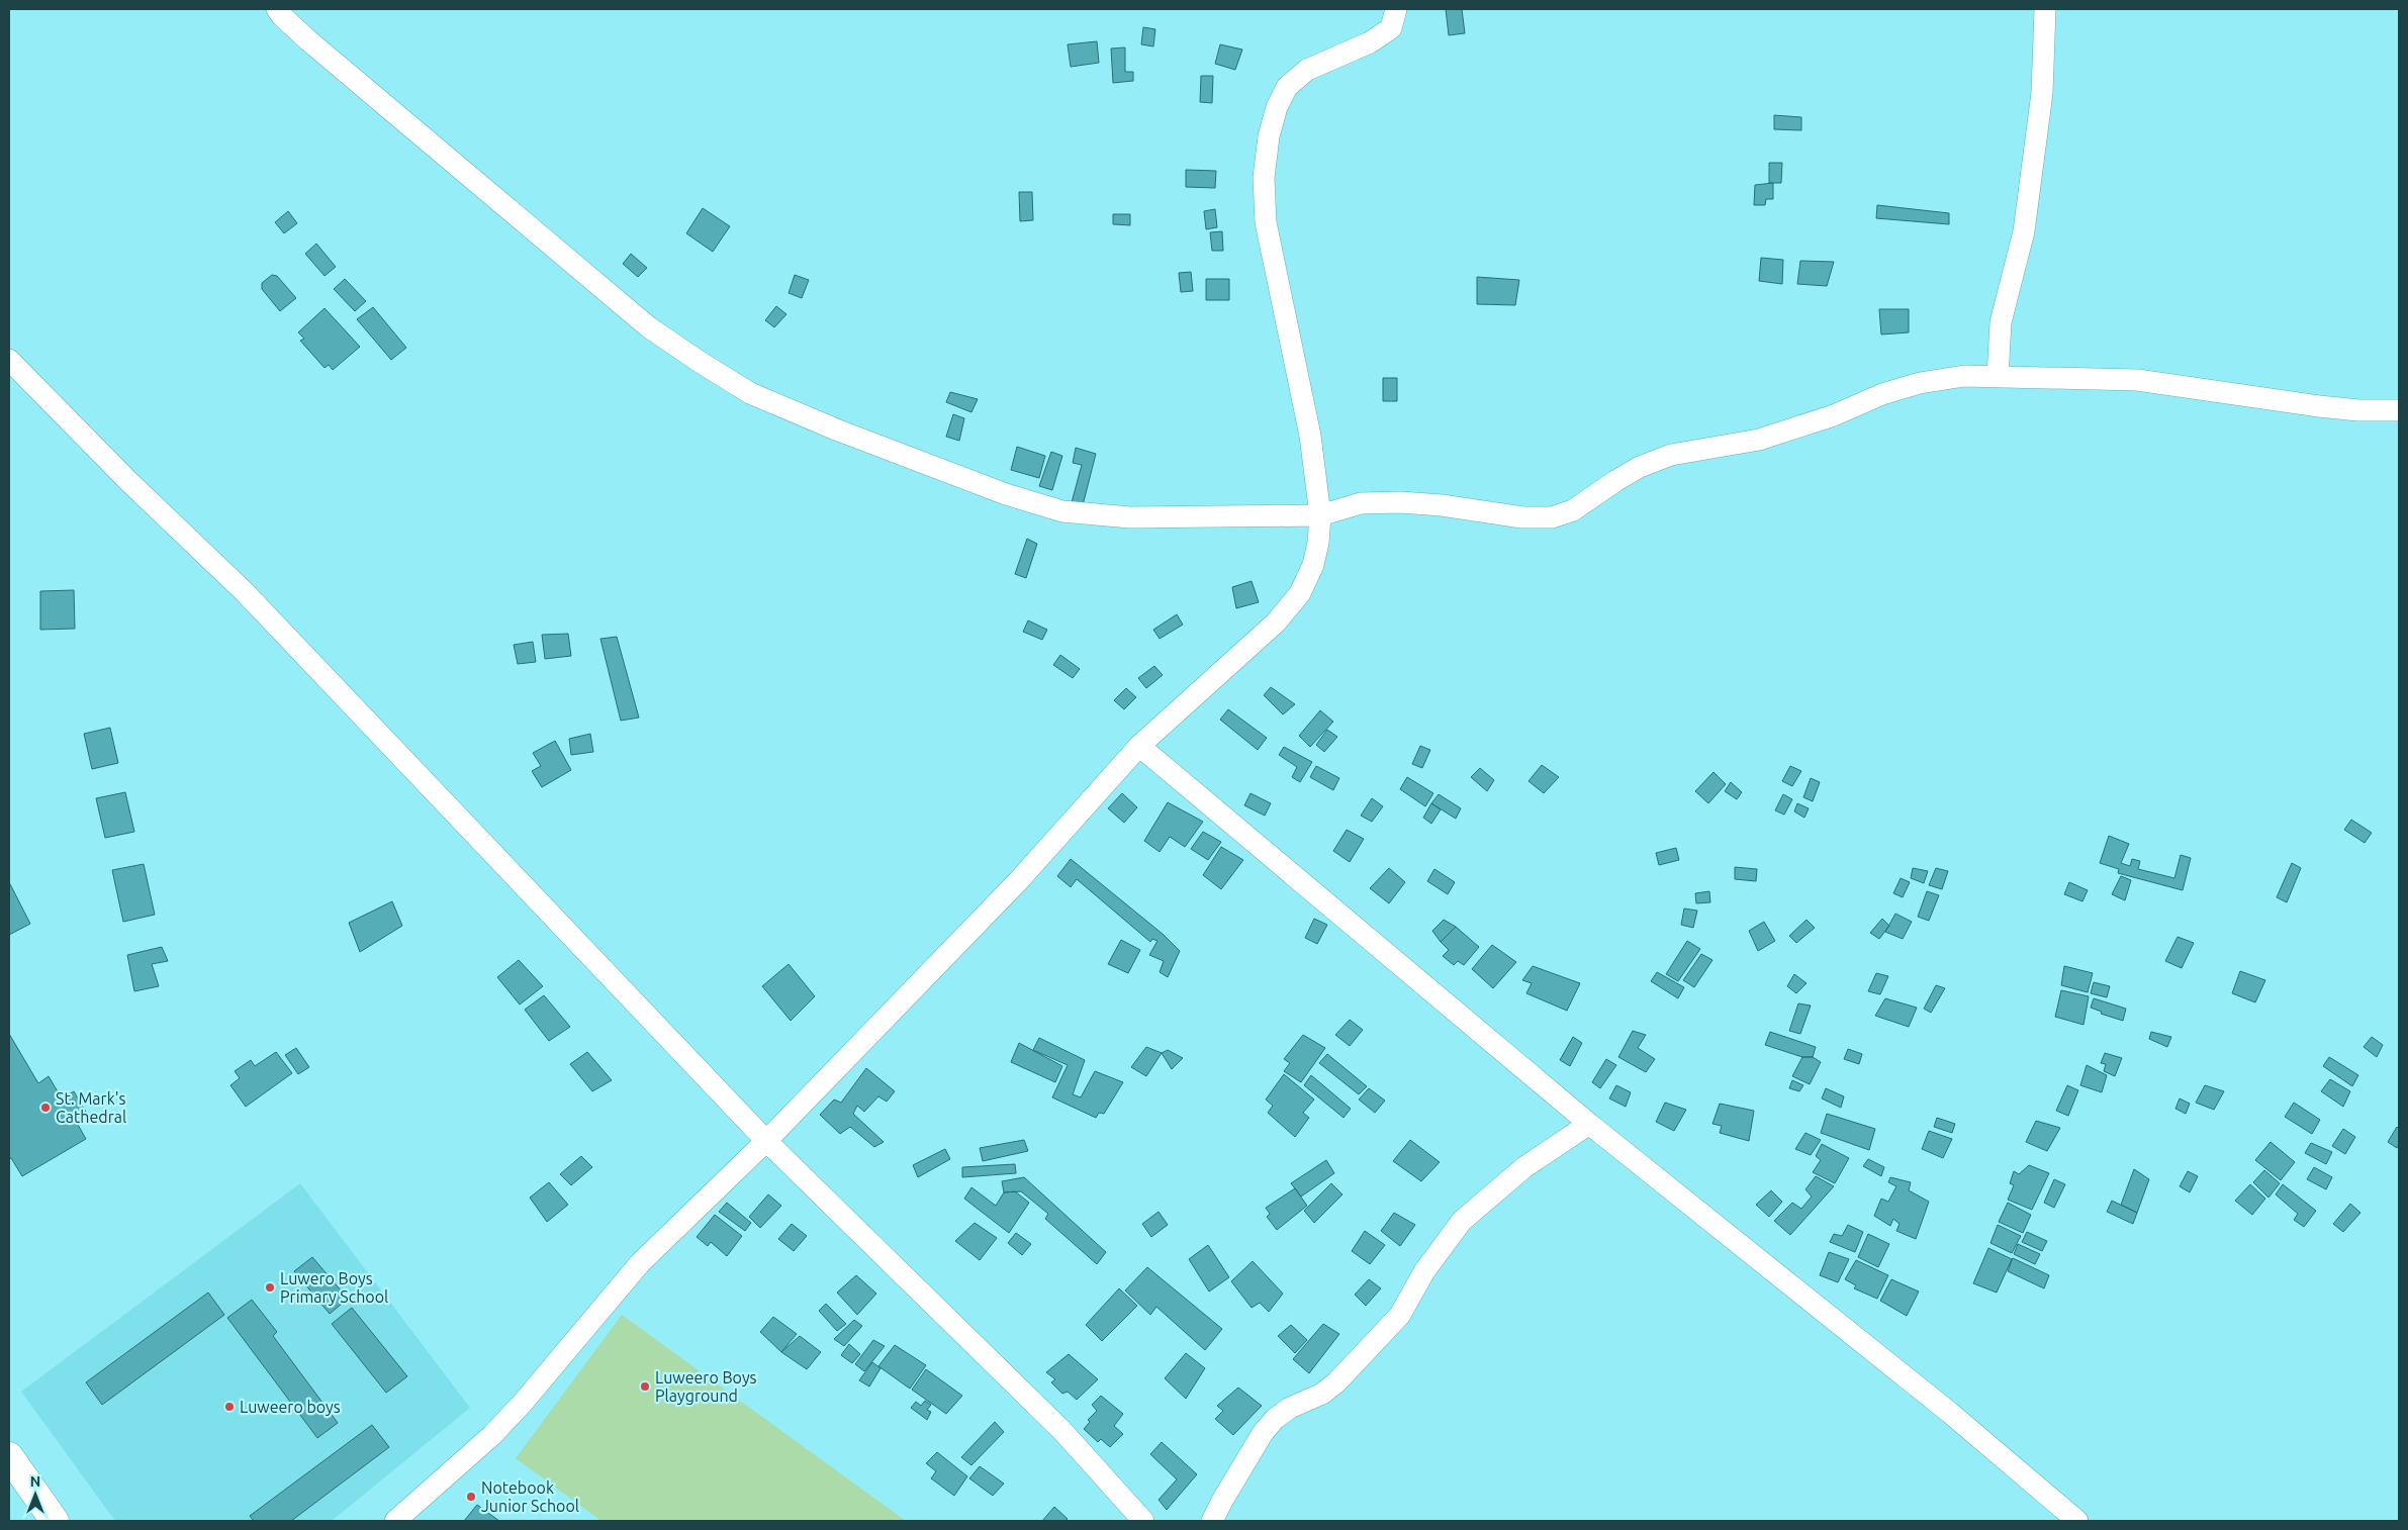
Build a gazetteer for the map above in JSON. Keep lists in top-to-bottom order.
{
  "places": [
    "St. Mark's Cathedral",
    "Luwero Boys Primary School",
    "Luweero Boys Playground",
    "Luweero boys",
    "Notebook Junior School"
  ],
  "north": "top"
}
